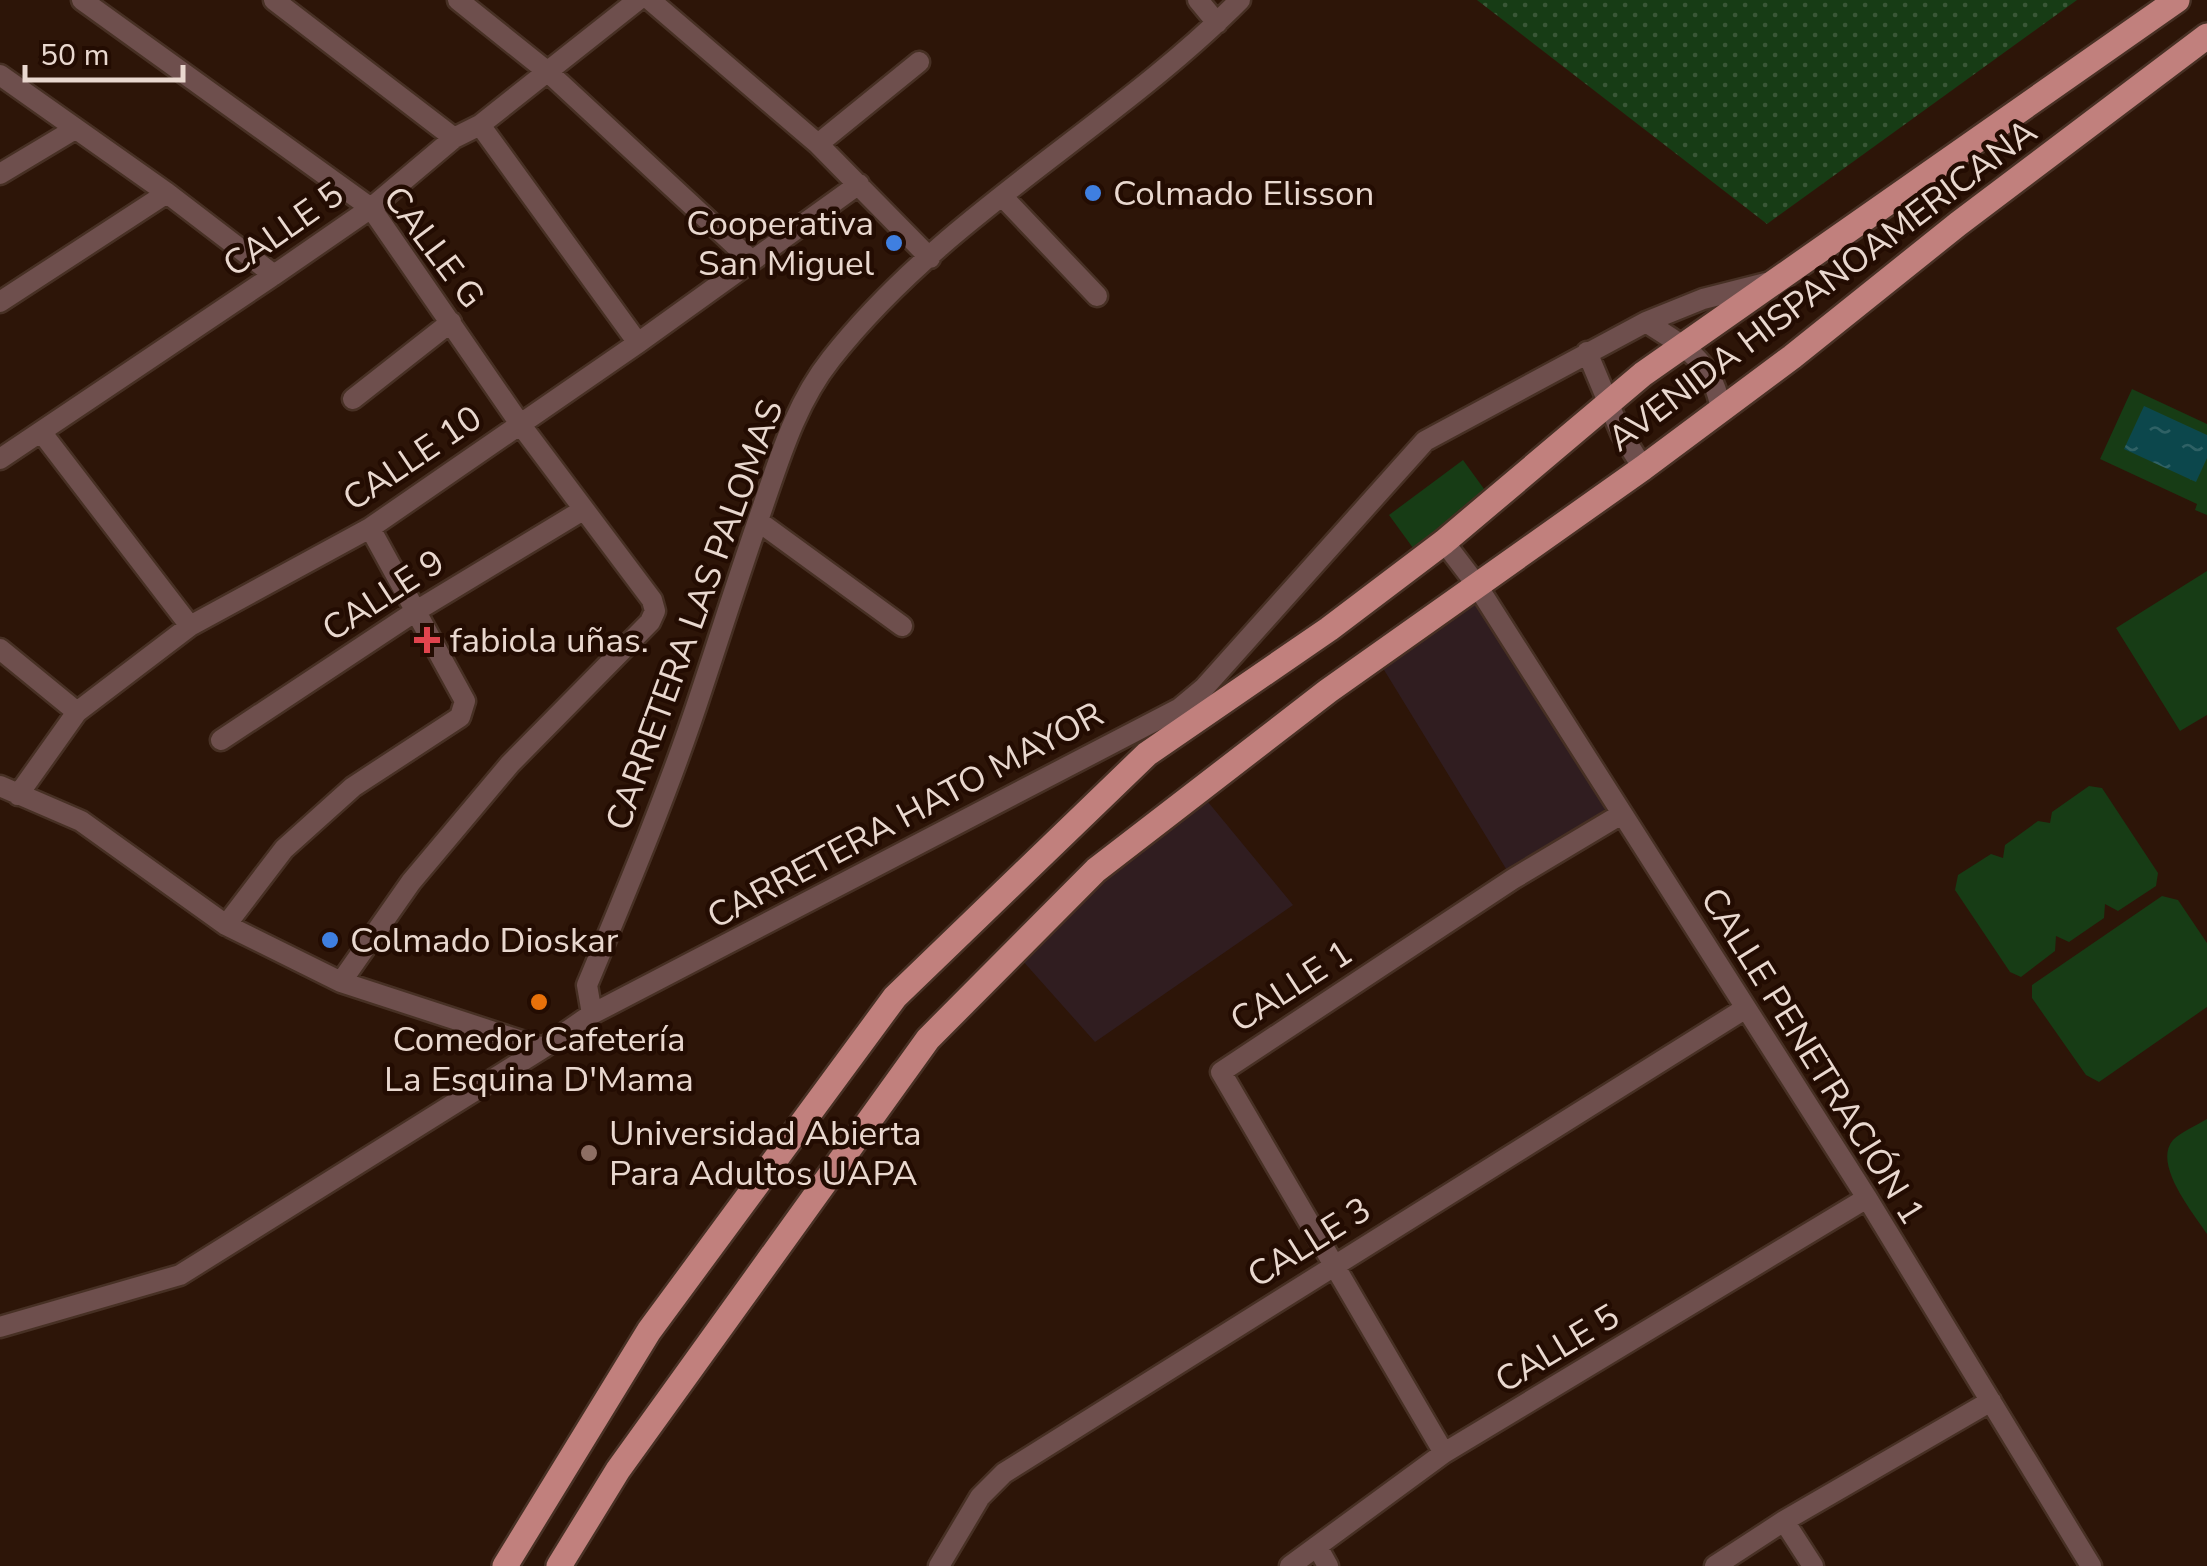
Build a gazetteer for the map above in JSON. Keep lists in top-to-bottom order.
{
  "streets": {
    "main road": ["AVENIDA HISPANOAMERICANA"],
    "street": [
      "CALLE 5",
      "CALLE G",
      "CALLE 10",
      "CALLE 9",
      "CARRETERA LAS PALOMAS",
      "CARRETERA HATO MAYOR",
      "CALLE 1",
      "CALLE PENETRACIÓN 1",
      "CALLE 3"
    ]
  },
  "crossings": [
    ["CALLE 5", "CALLE G"],
    ["CALLE 5", "CALLE 1"],
    ["CALLE 5", "CALLE PENETRACIÓN 1"],
    ["CALLE G", "CALLE 10"],
    ["CALLE G", "CALLE 9"],
    ["AVENIDA HISPANOAMERICANA", "CARRETERA HATO MAYOR"],
    ["AVENIDA HISPANOAMERICANA", "CALLE PENETRACIÓN 1"],
    ["CARRETERA LAS PALOMAS", "CARRETERA HATO MAYOR"],
    ["CALLE 1", "CALLE PENETRACIÓN 1"],
    ["CALLE 1", "CALLE 3"],
    ["CALLE PENETRACIÓN 1", "CALLE 3"]
  ],
  "places": {
    "other": [
      "Colmado Elisson",
      "Cooperativa San Miguel",
      "Colmado Dioskar",
      "Comedor Cafetería La Esquina D'Mama",
      "Universidad Abierta Para Adultos UAPA"
    ],
    "health": ["fabiola uñas."]
  },
  "scale_bar": "50 m"
}
